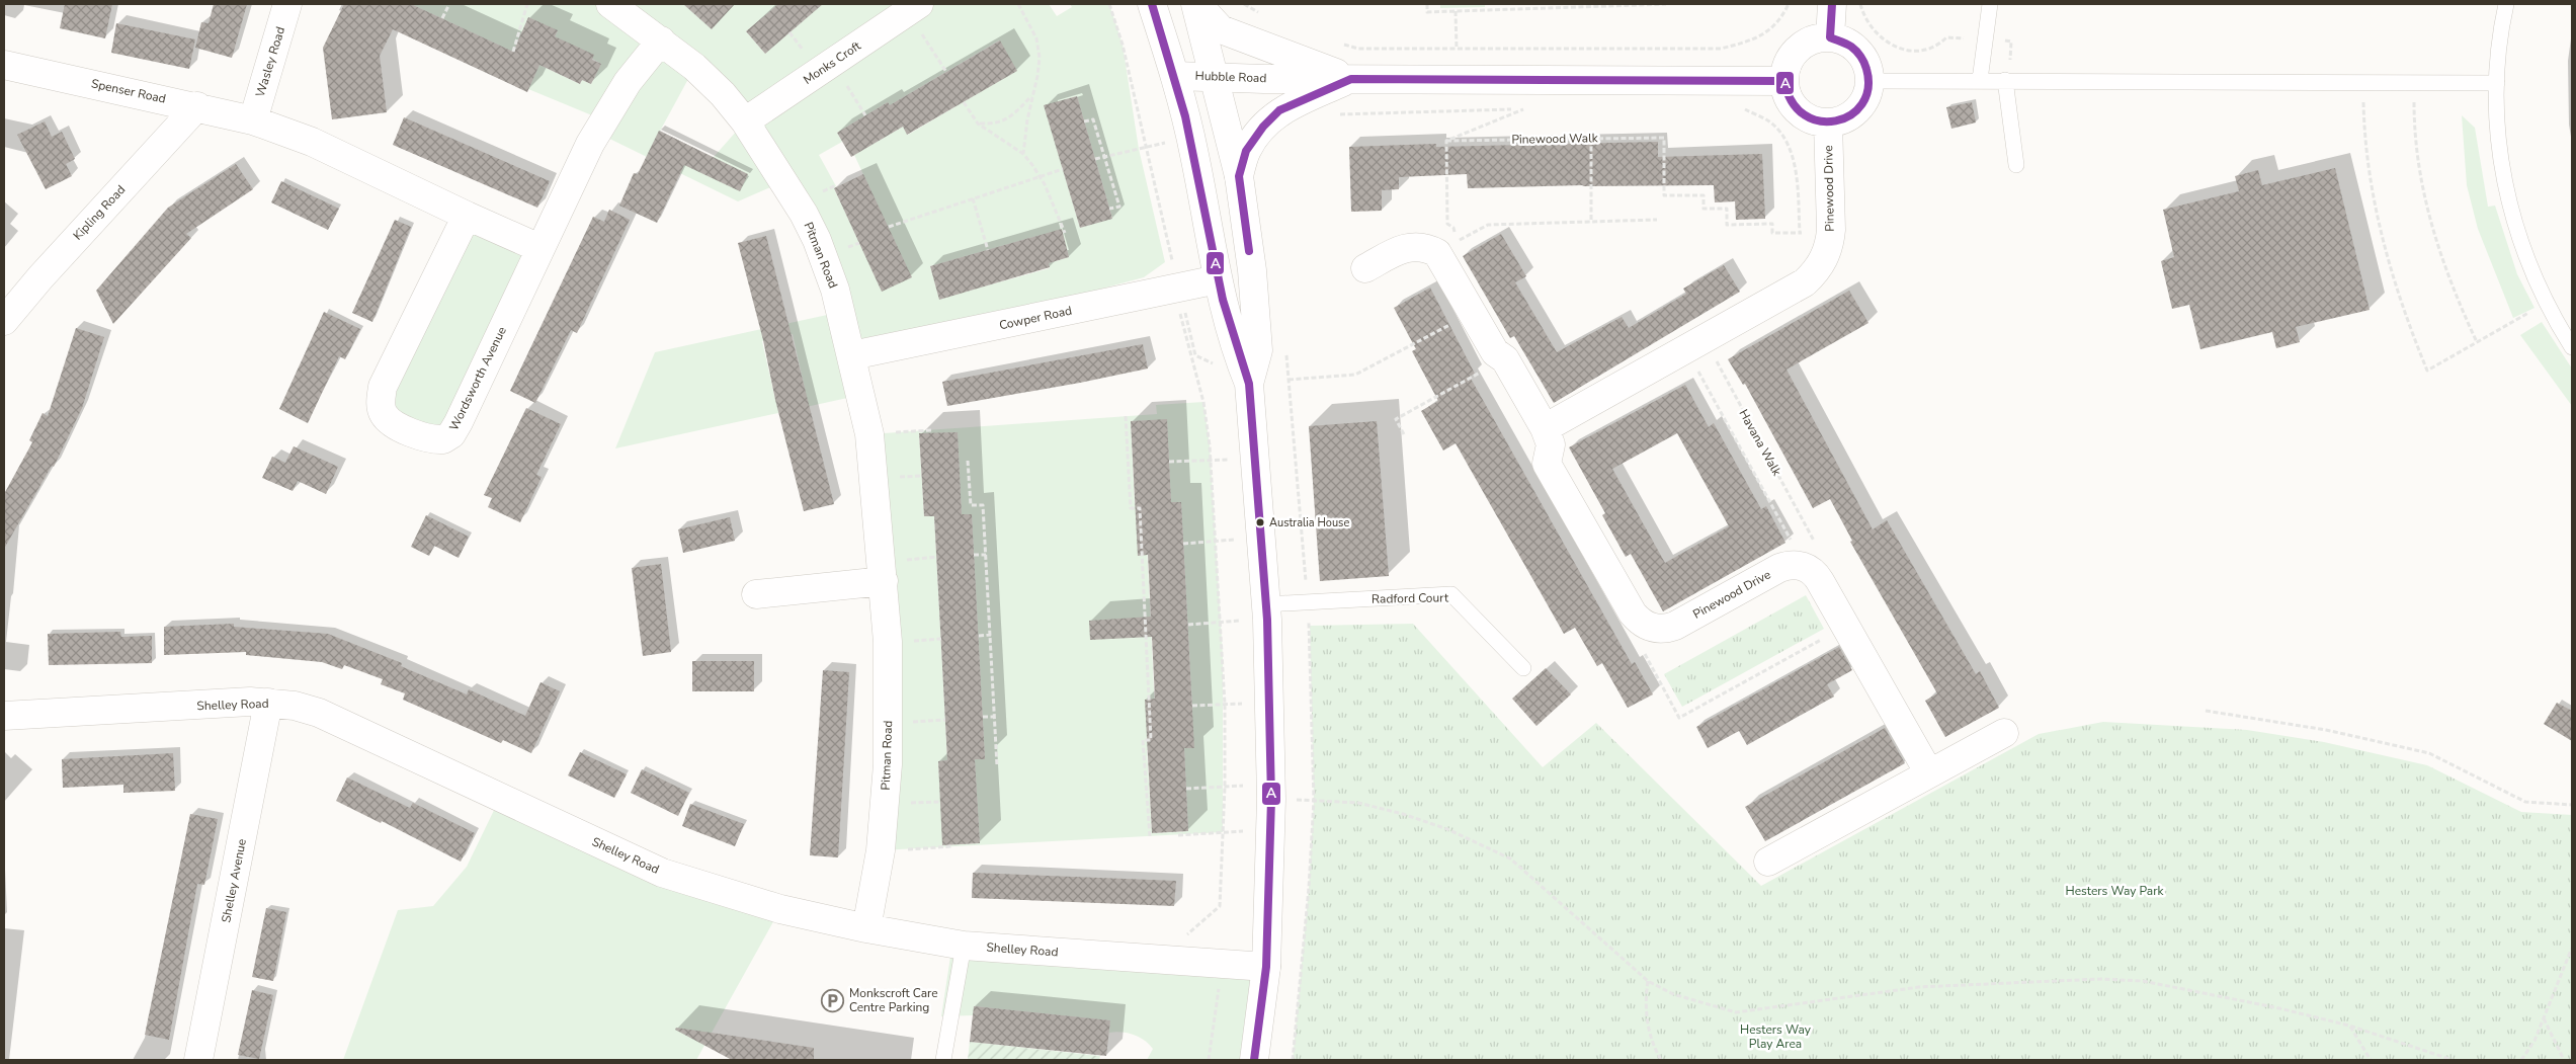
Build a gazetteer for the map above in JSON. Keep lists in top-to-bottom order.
{
  "streets": {
    "street": [
      "Wasley Road",
      "Monks Croft",
      "Hubble Road",
      "Spenser Road",
      "Pinewood Drive",
      "Kipling Road",
      "Pitman Road",
      "Cowper Road",
      "Wordsworth Avenue",
      "Shelley Road",
      "Shelley Avenue"
    ],
    "lane": ["Radford Court"],
    "path": ["Pinewood Walk", "Havana Walk"]
  },
  "crossings": [
    ["Wasley Road", "Spenser Road"],
    ["Monks Croft", "Pitman Road"],
    ["Hubble Road", "Pinewood Drive"],
    ["Spenser Road", "Kipling Road"],
    ["Pinewood Drive", "Havana Walk"],
    ["Pitman Road", "Cowper Road"],
    ["Pitman Road", "Wordsworth Avenue"],
    ["Pitman Road", "Shelley Road"],
    ["Shelley Road", "Shelley Avenue"]
  ],
  "parks": ["Hesters Way Park", "Hesters Way Play Area"],
  "places": {
    "other": ["Australia House"],
    "parking": ["Monkscroft Care Centre Parking"]
  },
  "lines": ["transit line A"]
}
